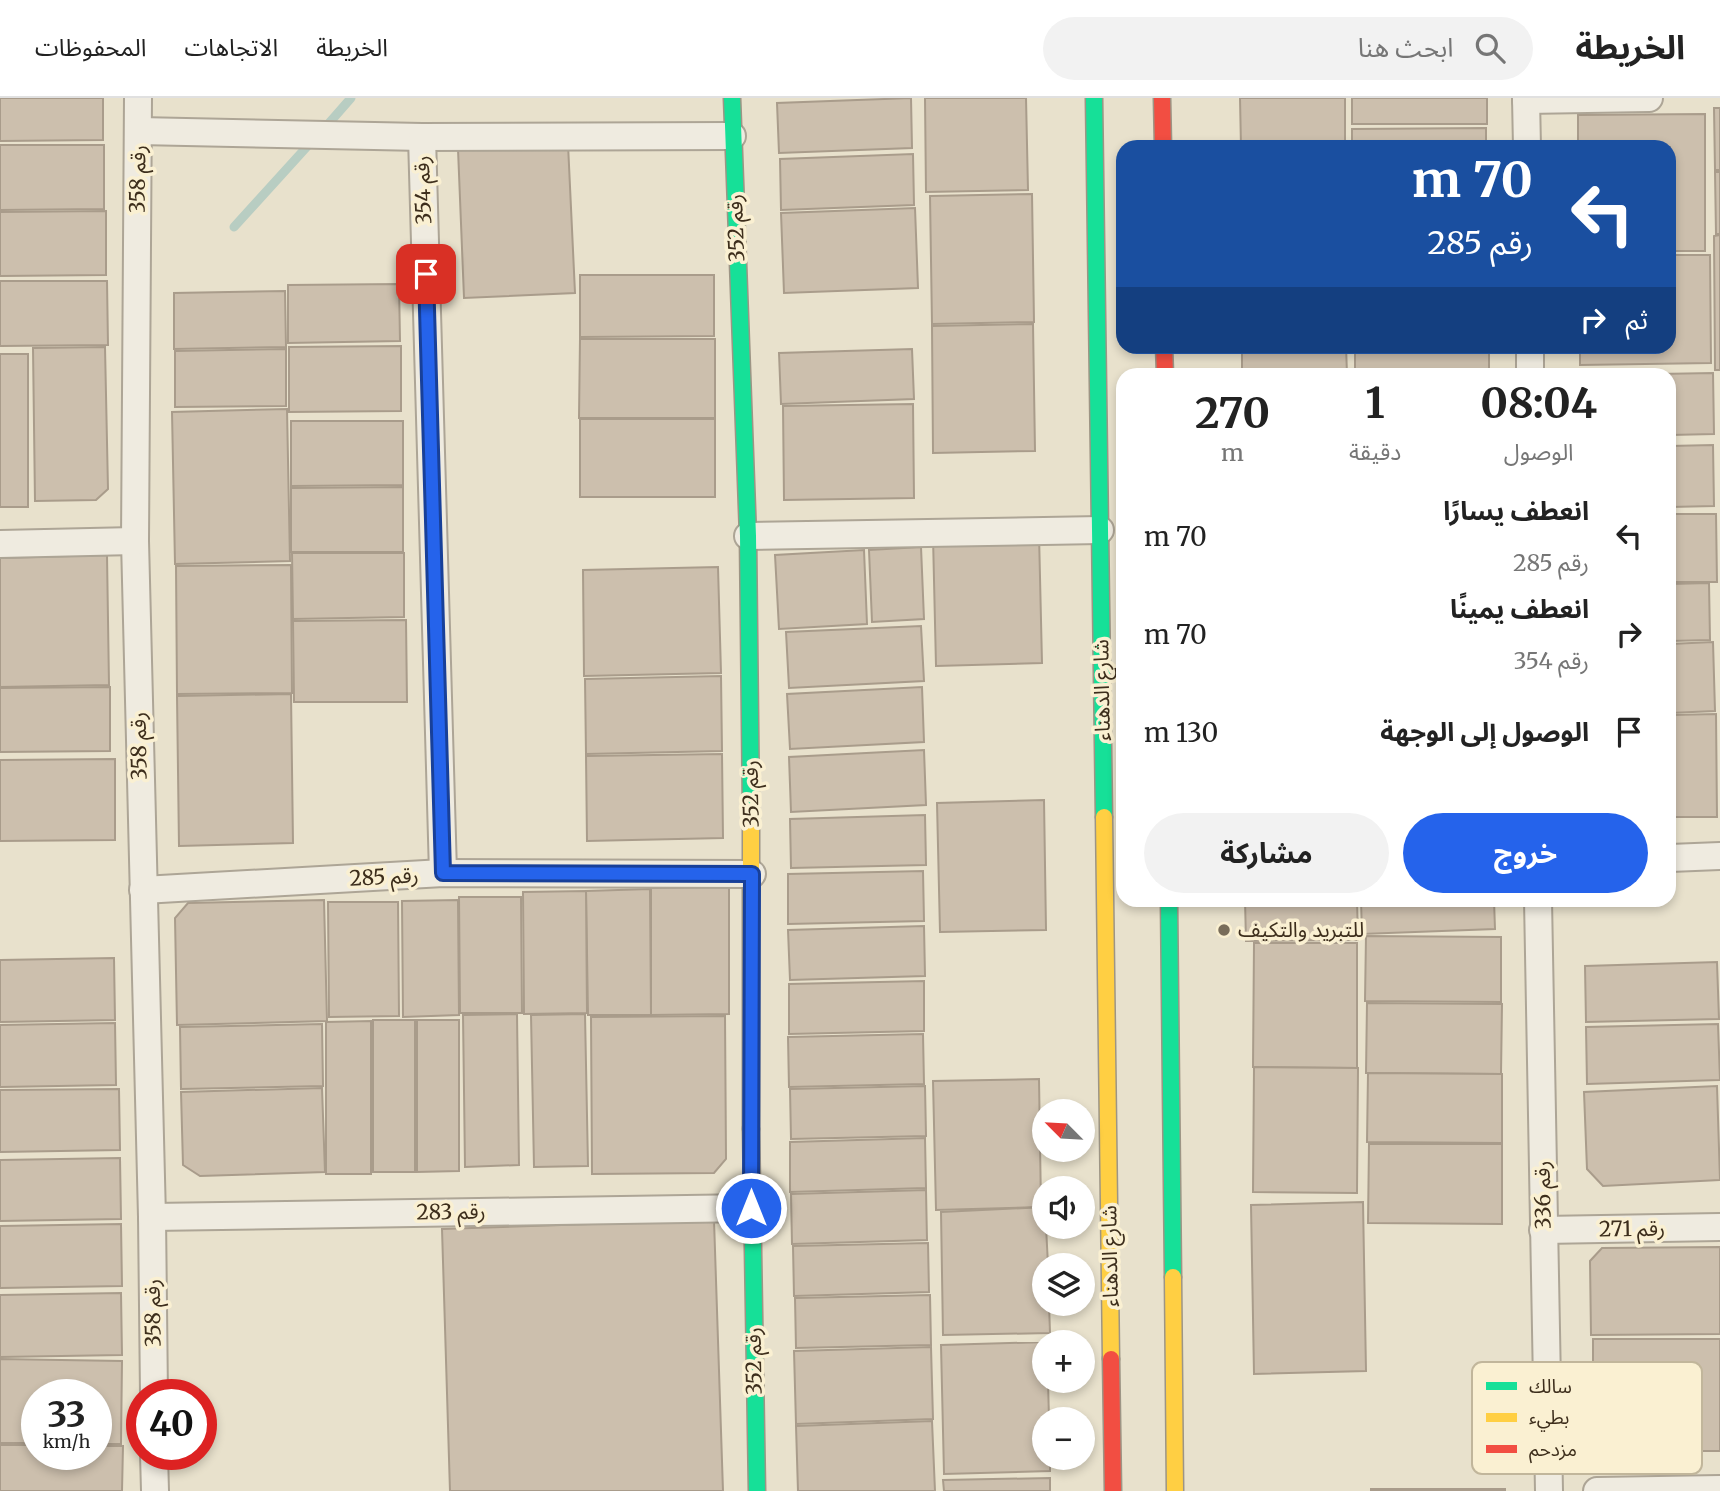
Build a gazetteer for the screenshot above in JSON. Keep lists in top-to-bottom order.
{
  "streets": {
    "street": [
      "رقم 358",
      "رقم 354",
      "رقم 352",
      "شارع الدهناء",
      "رقم 285",
      "رقم 336",
      "رقم 283",
      "رقم 271"
    ]
  },
  "crossings": [
    ["رقم 358", "رقم 285"],
    ["رقم 358", "رقم 283"],
    ["رقم 354", "رقم 285"],
    ["رقم 352", "رقم 285"],
    ["رقم 352", "رقم 283"],
    ["رقم 336", "رقم 271"]
  ],
  "places": ["للتبرید والتکیف"],
  "legend": ["سالك", "بطيء", "مزدحم"],
  "north": "top left",
  "page": {
    "header": "الخريطة",
    "search": "ابحث هنا",
    "nav": ["الخريطة", "الاتجاهات", "المحفوظات"],
    "turn": ["70 m", "رقم 285"],
    "then": "ثم",
    "eta": [
      "08:04",
      "الوصول",
      "1",
      "دقيقة",
      "270",
      "m"
    ],
    "list": [
      {
        "name": "انعطف يسارًا",
        "note": "رقم 285",
        "value": "70 m"
      },
      {
        "name": "انعطف يمينًا",
        "note": "رقم 354",
        "value": "70 m"
      },
      {
        "name": "الوصول إلى الوجهة",
        "value": "130 m"
      }
    ],
    "buttons": ["خروج", "مشاركة"],
    "map_buttons": ["+", "−"],
    "speed": "33 km/h",
    "limit": "40"
  }
}
